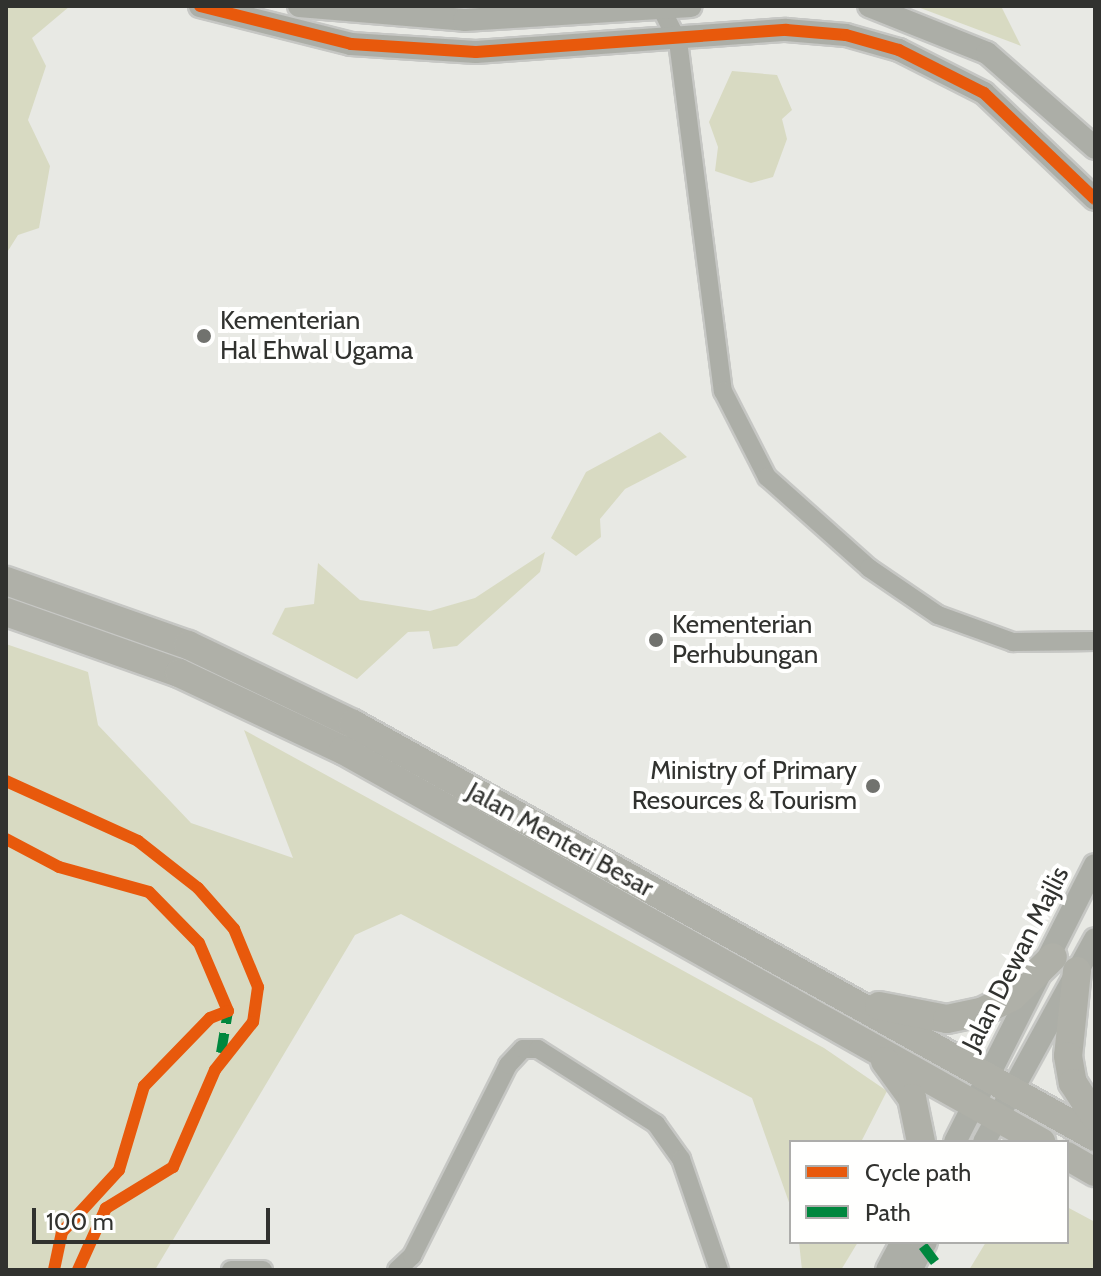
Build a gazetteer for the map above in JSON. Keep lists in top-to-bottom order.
{
  "streets": {
    "main road": ["Jalan Menteri Besar"],
    "street": ["Jalan Dewan Majlis"]
  },
  "crossings": [
    ["Jalan Menteri Besar", "Jalan Dewan Majlis"]
  ],
  "places": ["Kementerian Hal Ehwal Ugama", "Kementerian Perhubungan", "Ministry of Primary Resources & Tourism"],
  "legend": ["Cycle path", "Path"],
  "scale_bar": "100 m"
}
